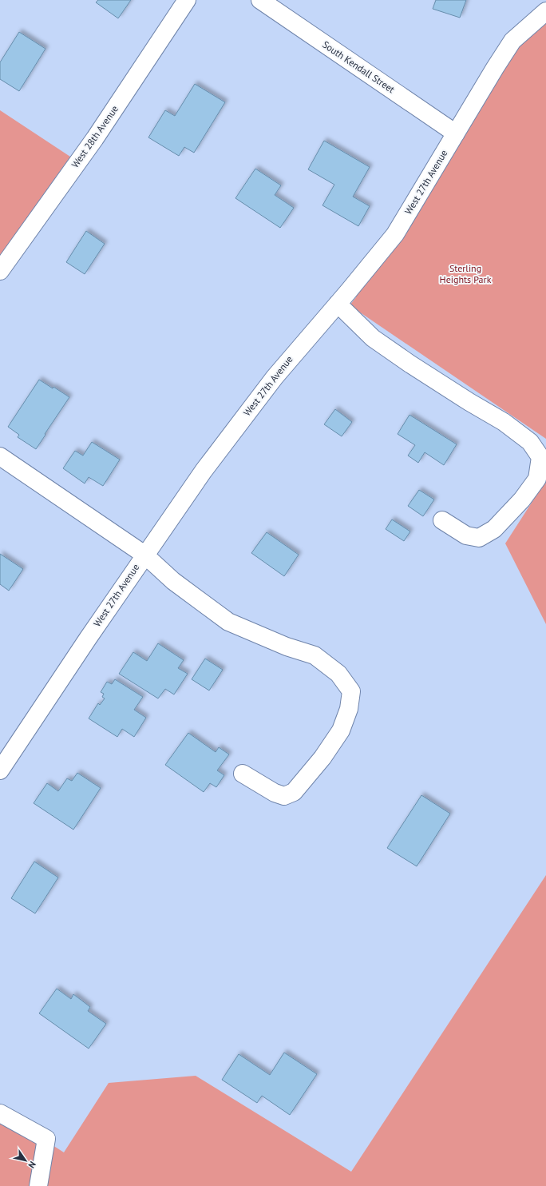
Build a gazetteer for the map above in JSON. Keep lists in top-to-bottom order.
{
  "streets": {
    "street": ["South Kendall Street", "West 28th Avenue", "West 27th Avenue"]
  },
  "crossings": [
    ["South Kendall Street", "West 27th Avenue"]
  ],
  "parks": ["Sterling Heights Park"],
  "north": "bottom right"
}
